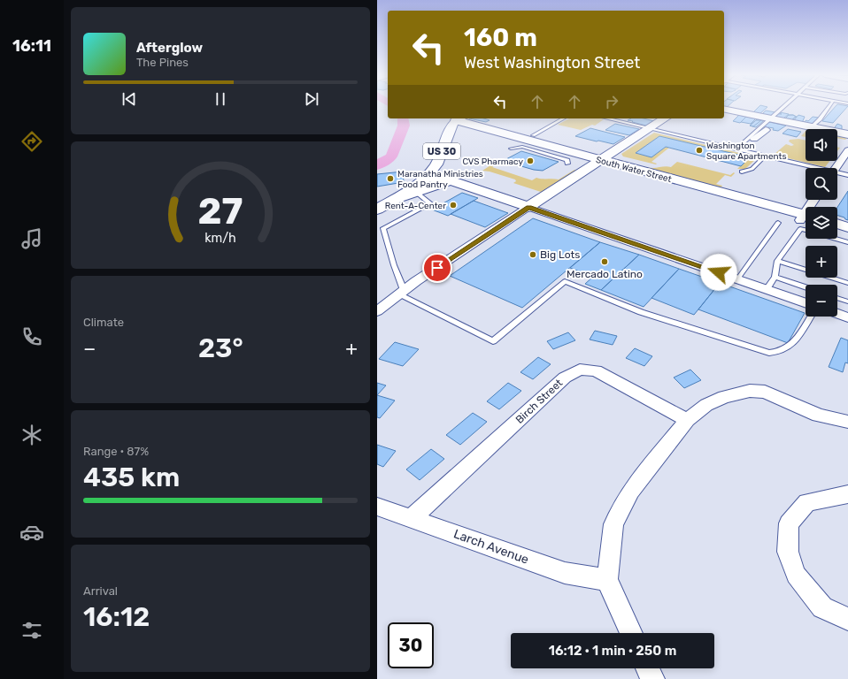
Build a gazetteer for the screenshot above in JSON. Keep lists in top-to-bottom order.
{
  "streets": {
    "main road": ["US 30", "South Water Street"],
    "street": ["Birch Street", "Larch Avenue"]
  },
  "crossings": [
    ["US 30", "South Water Street"],
    ["Birch Street", "Larch Avenue"]
  ],
  "places": [
    "Washington Square Apartments",
    "CVS Pharmacy",
    "Maranatha Ministries Food Pantry",
    "Rent-A-Center",
    "Big Lots",
    "Mercado Latino"
  ],
  "page": {
    "tabs": "16:11",
    "turn": ["160 m", "West Washington Street"],
    "song": ["Afterglow", "The Pines"],
    "map_buttons": ["+", "−"],
    "tile": [
      "Climate",
      ["Range · 87%", "435 km"],
      ["Arrival", "16:12"]
    ],
    "heat": ["−", "23°", "+"],
    "limit": "30",
    "trip": "16:12 · 1 min · 250 m",
    "gauge": ["27", "km/h"]
  }
}
